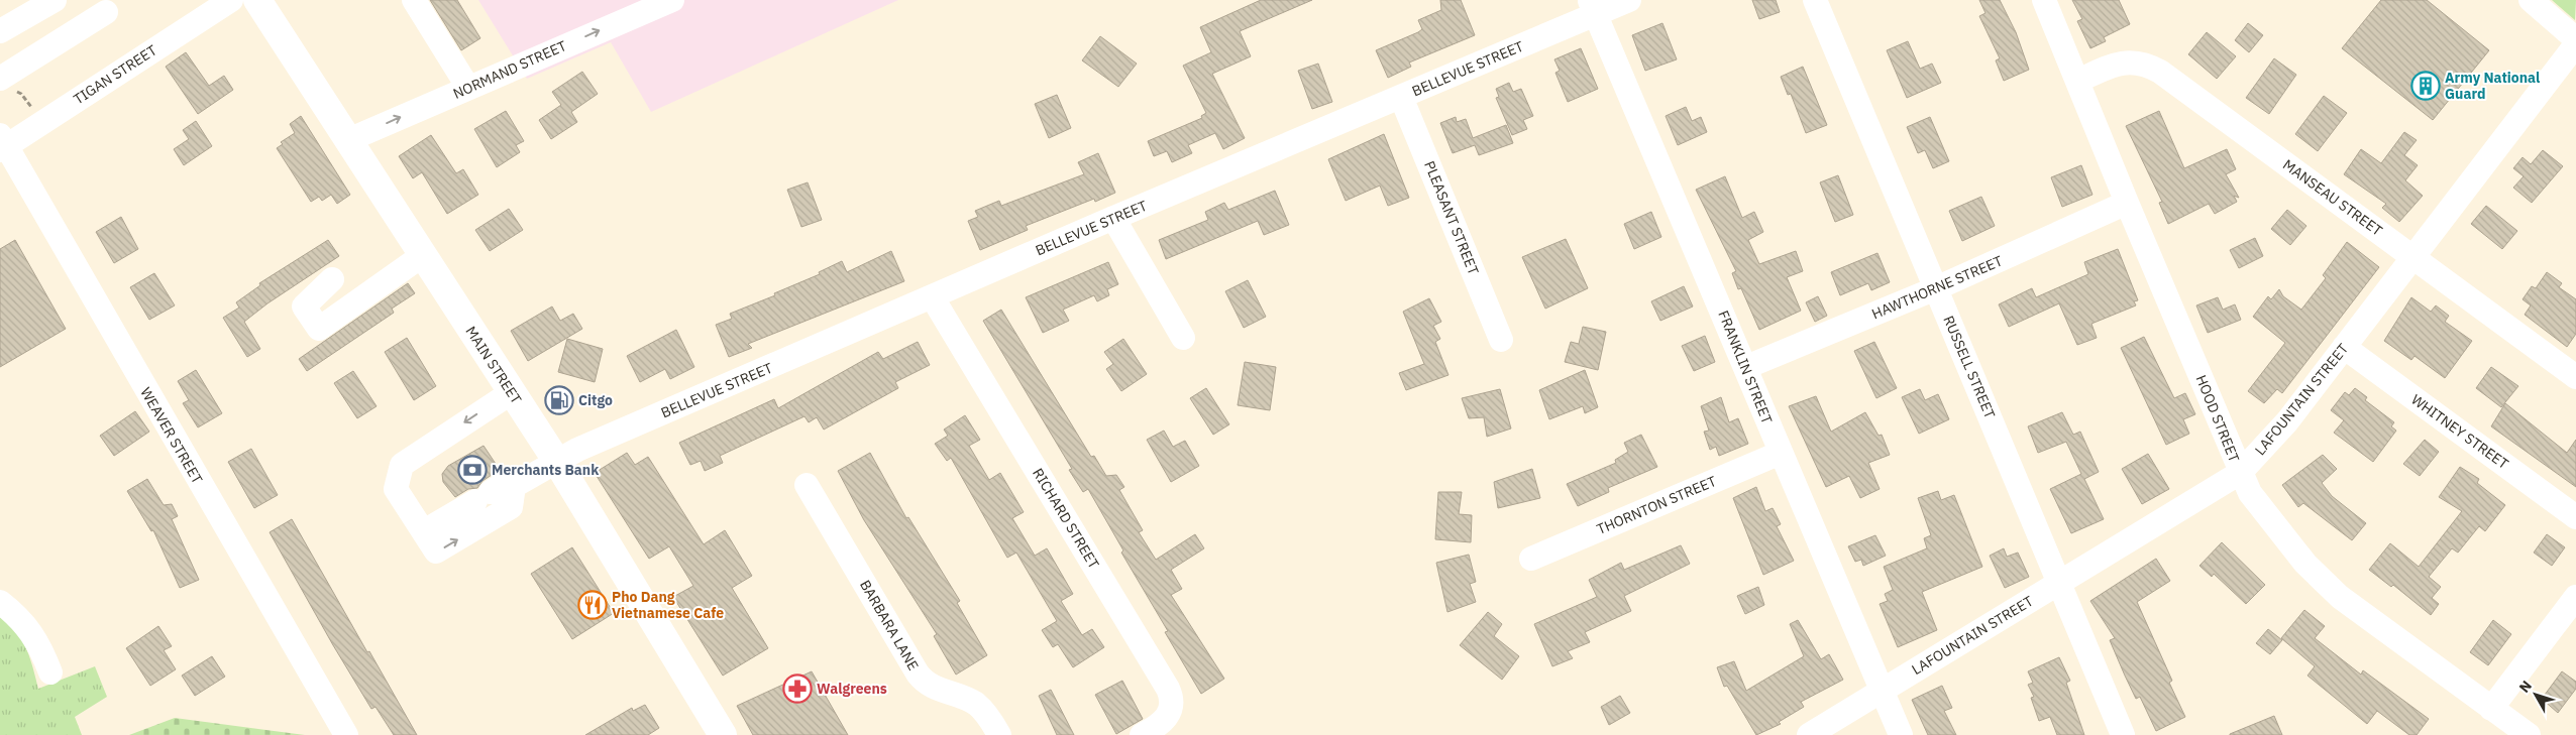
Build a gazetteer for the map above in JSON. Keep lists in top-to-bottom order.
{
  "streets": {
    "main road": ["MAIN STREET"],
    "street": [
      "BELLEVUE STREET",
      "NORMAND STREET",
      "TIGAN STREET",
      "MANSEAU STREET",
      "PLEASANT STREET",
      "HAWTHORNE STREET",
      "FRANKLIN STREET",
      "RUSSELL STREET",
      "LAFOUNTAIN STREET",
      "HOOD STREET",
      "WHITNEY STREET",
      "WEAVER STREET",
      "THORNTON STREET",
      "RICHARD STREET",
      "BARBARA LANE"
    ]
  },
  "crossings": [
    ["BELLEVUE STREET", "PLEASANT STREET"],
    ["BELLEVUE STREET", "MAIN STREET"],
    ["BELLEVUE STREET", "FRANKLIN STREET"],
    ["BELLEVUE STREET", "RICHARD STREET"],
    ["NORMAND STREET", "MAIN STREET"],
    ["TIGAN STREET", "WEAVER STREET"],
    ["MANSEAU STREET", "LAFOUNTAIN STREET"],
    ["MANSEAU STREET", "HOOD STREET"],
    ["HAWTHORNE STREET", "FRANKLIN STREET"],
    ["HAWTHORNE STREET", "RUSSELL STREET"],
    ["HAWTHORNE STREET", "HOOD STREET"],
    ["FRANKLIN STREET", "LAFOUNTAIN STREET"],
    ["FRANKLIN STREET", "THORNTON STREET"],
    ["RUSSELL STREET", "LAFOUNTAIN STREET"],
    ["LAFOUNTAIN STREET", "HOOD STREET"],
    ["LAFOUNTAIN STREET", "WHITNEY STREET"]
  ],
  "one_way": ["NORMAND STREET"],
  "places": {
    "building": ["Army National Guard"],
    "fuel station": ["Citgo"],
    "bank": ["Merchants Bank"],
    "restaurant": ["Pho Dang Vietnamese Cafe"],
    "pharmacy": ["Walgreens"]
  },
  "north": "top left"
}
